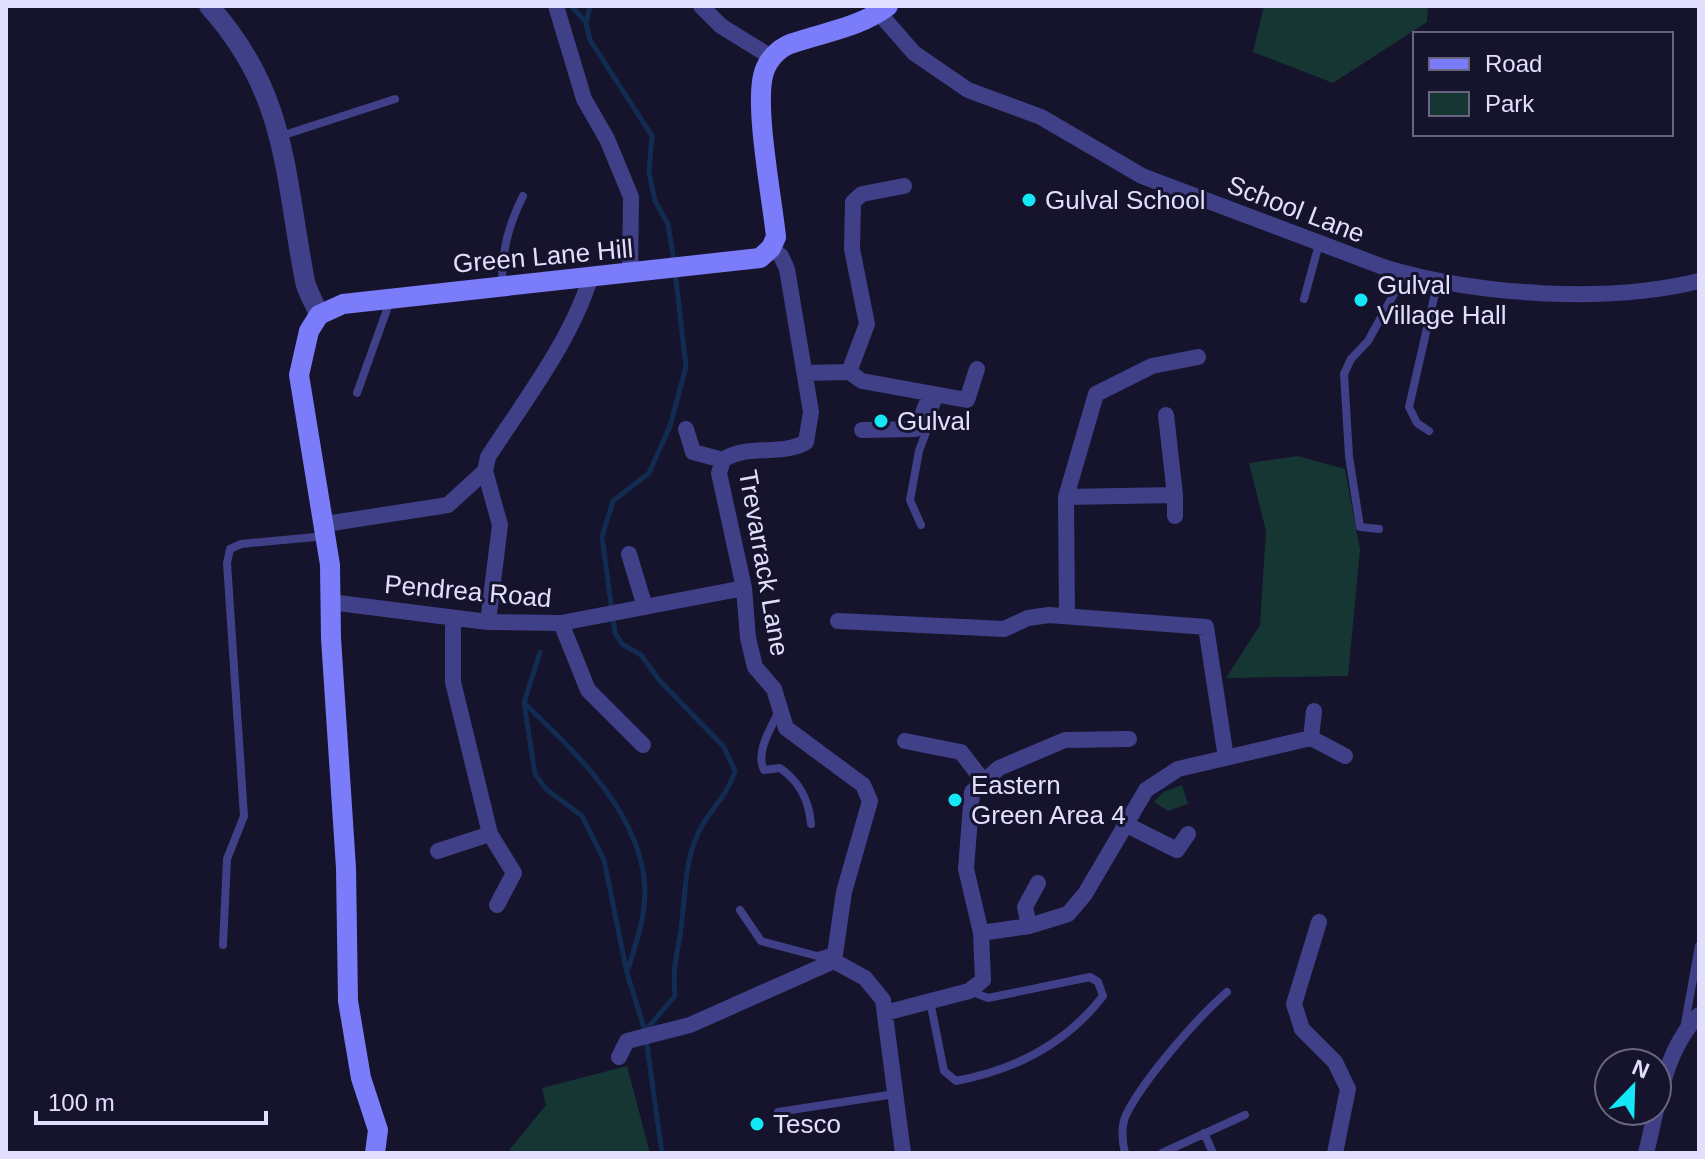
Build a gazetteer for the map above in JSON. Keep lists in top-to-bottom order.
{
  "streets": {
    "main road": ["Green Lane Hill"],
    "street": ["School Lane", "Trevarrack Lane", "Pendrea Road"]
  },
  "crossings": [
    ["Green Lane Hill", "Trevarrack Lane"],
    ["Trevarrack Lane", "Pendrea Road"]
  ],
  "places": [
    "Gulval School",
    "Gulval Village Hall",
    "Gulval",
    "Eastern Green Area 4",
    "Tesco"
  ],
  "legend": ["Road", "Park"],
  "scale_bar": "100 m",
  "north": "top right"
}
